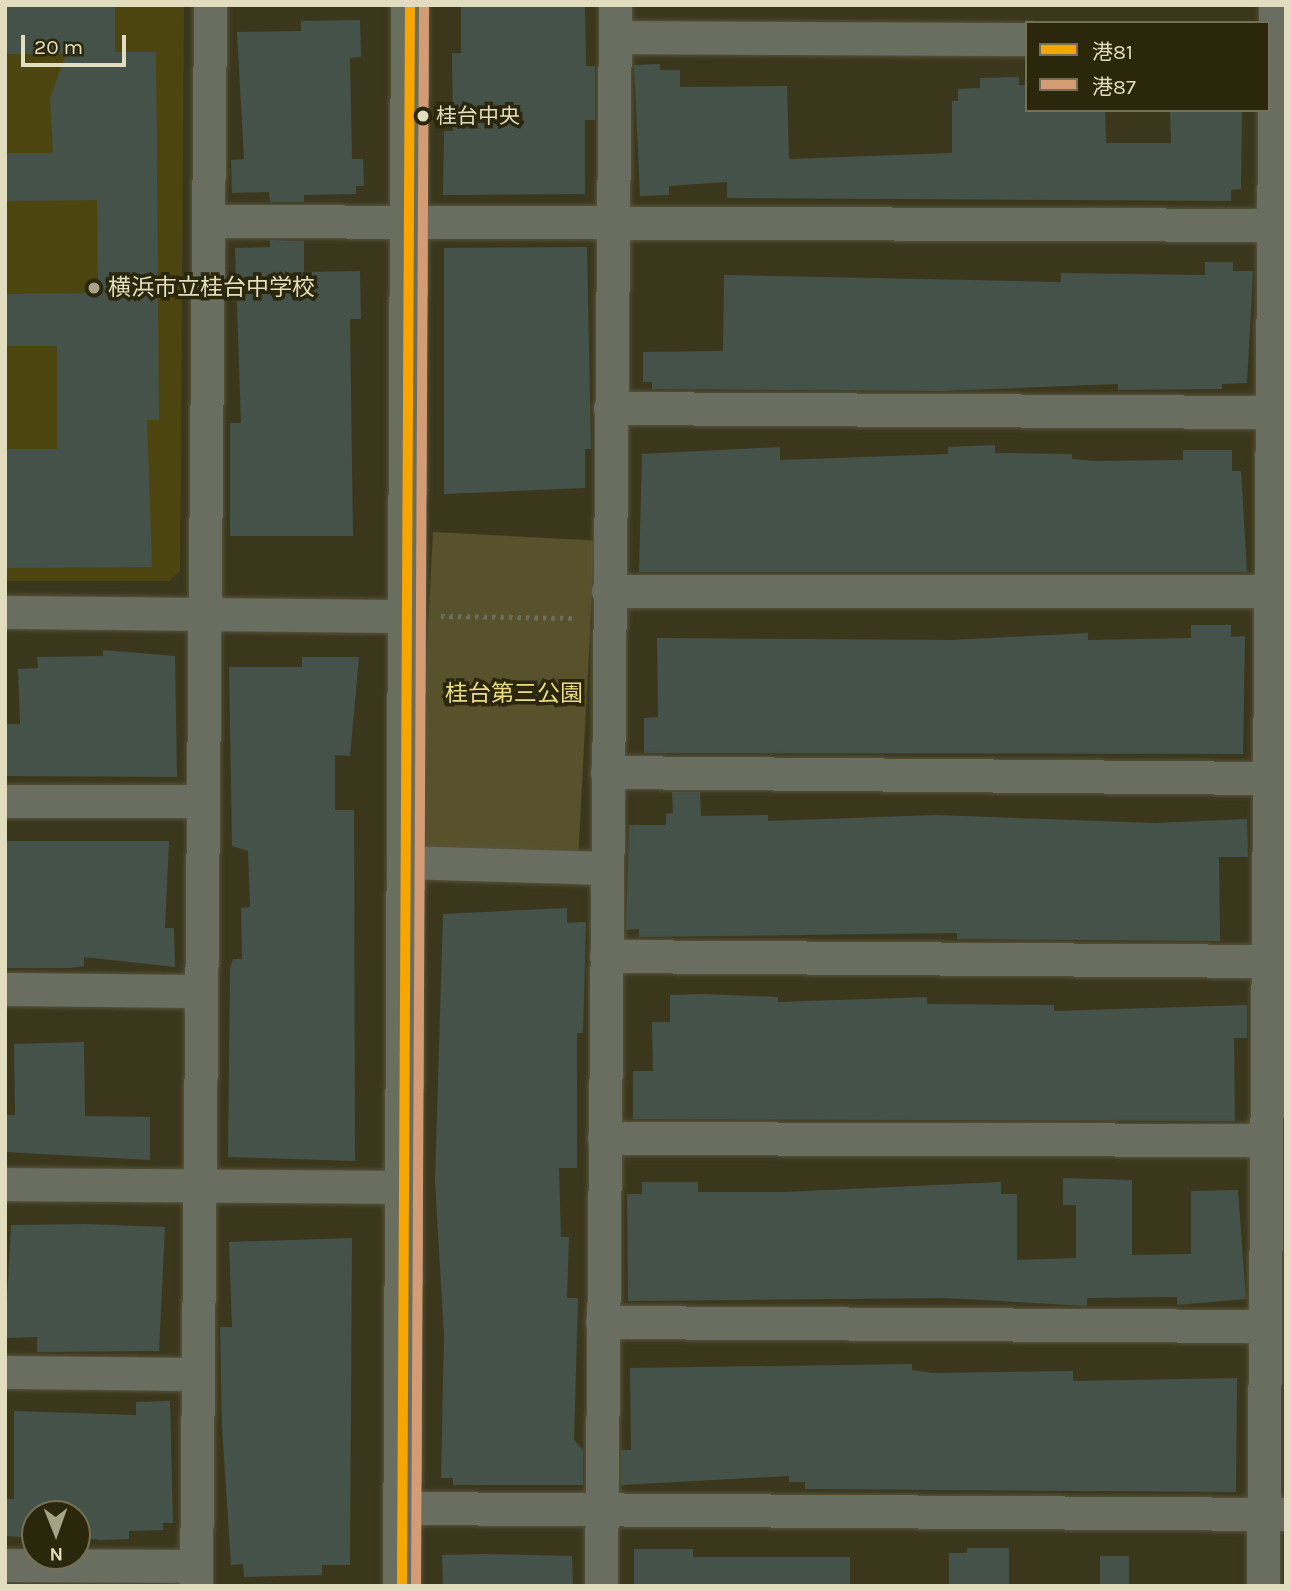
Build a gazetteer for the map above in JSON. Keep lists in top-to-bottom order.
{
  "parks": ["桂台第三公園"],
  "places": ["桂台中央", "横浜市立桂台中学校"],
  "lines": ["transit line 港81", "transit line 港87"],
  "legend": ["港81", "港87"],
  "scale_bar": "20 m",
  "north": "bottom"
}
